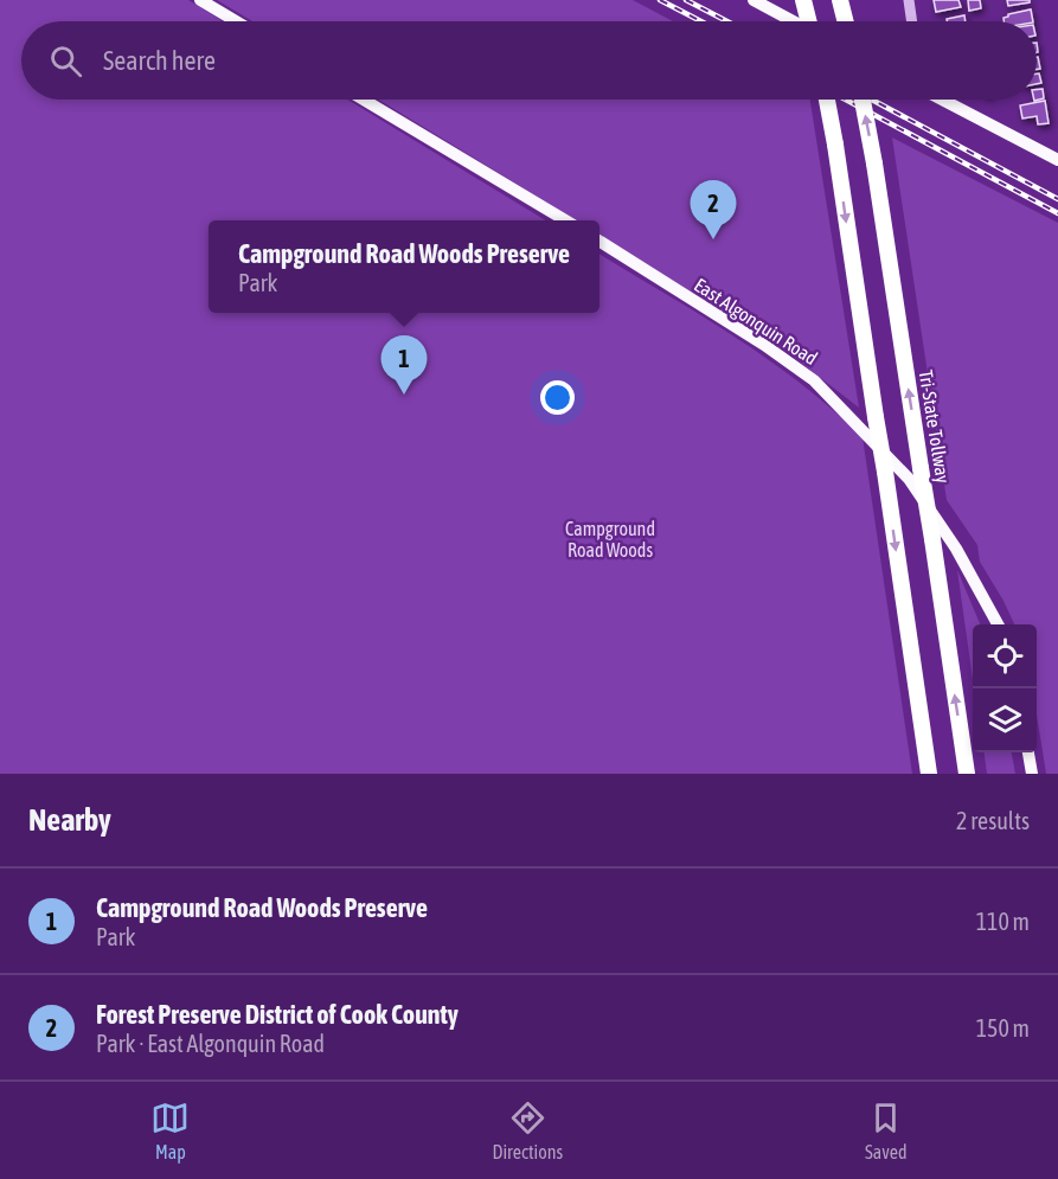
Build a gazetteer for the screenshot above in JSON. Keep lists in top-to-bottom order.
{
  "streets": {
    "highway": ["Tri-State Tollway"],
    "main road": ["East Algonquin Road"]
  },
  "parks": ["Campground Road Woods"],
  "page": {
    "search": "Search here",
    "pins": ["2", "1"],
    "popup": ["Campground Road Woods Preserve", "Park"],
    "heading": ["Nearby", "2 results"],
    "list": [
      {
        "mark": "1",
        "name": "Campground Road Woods Preserve",
        "note": "Park",
        "value": "110 m"
      },
      {
        "mark": "2",
        "name": "Forest Preserve District of Cook County",
        "note": "Park · East Algonquin Road",
        "value": "150 m"
      }
    ],
    "nav": ["Map", "Directions", "Saved"]
  }
}
